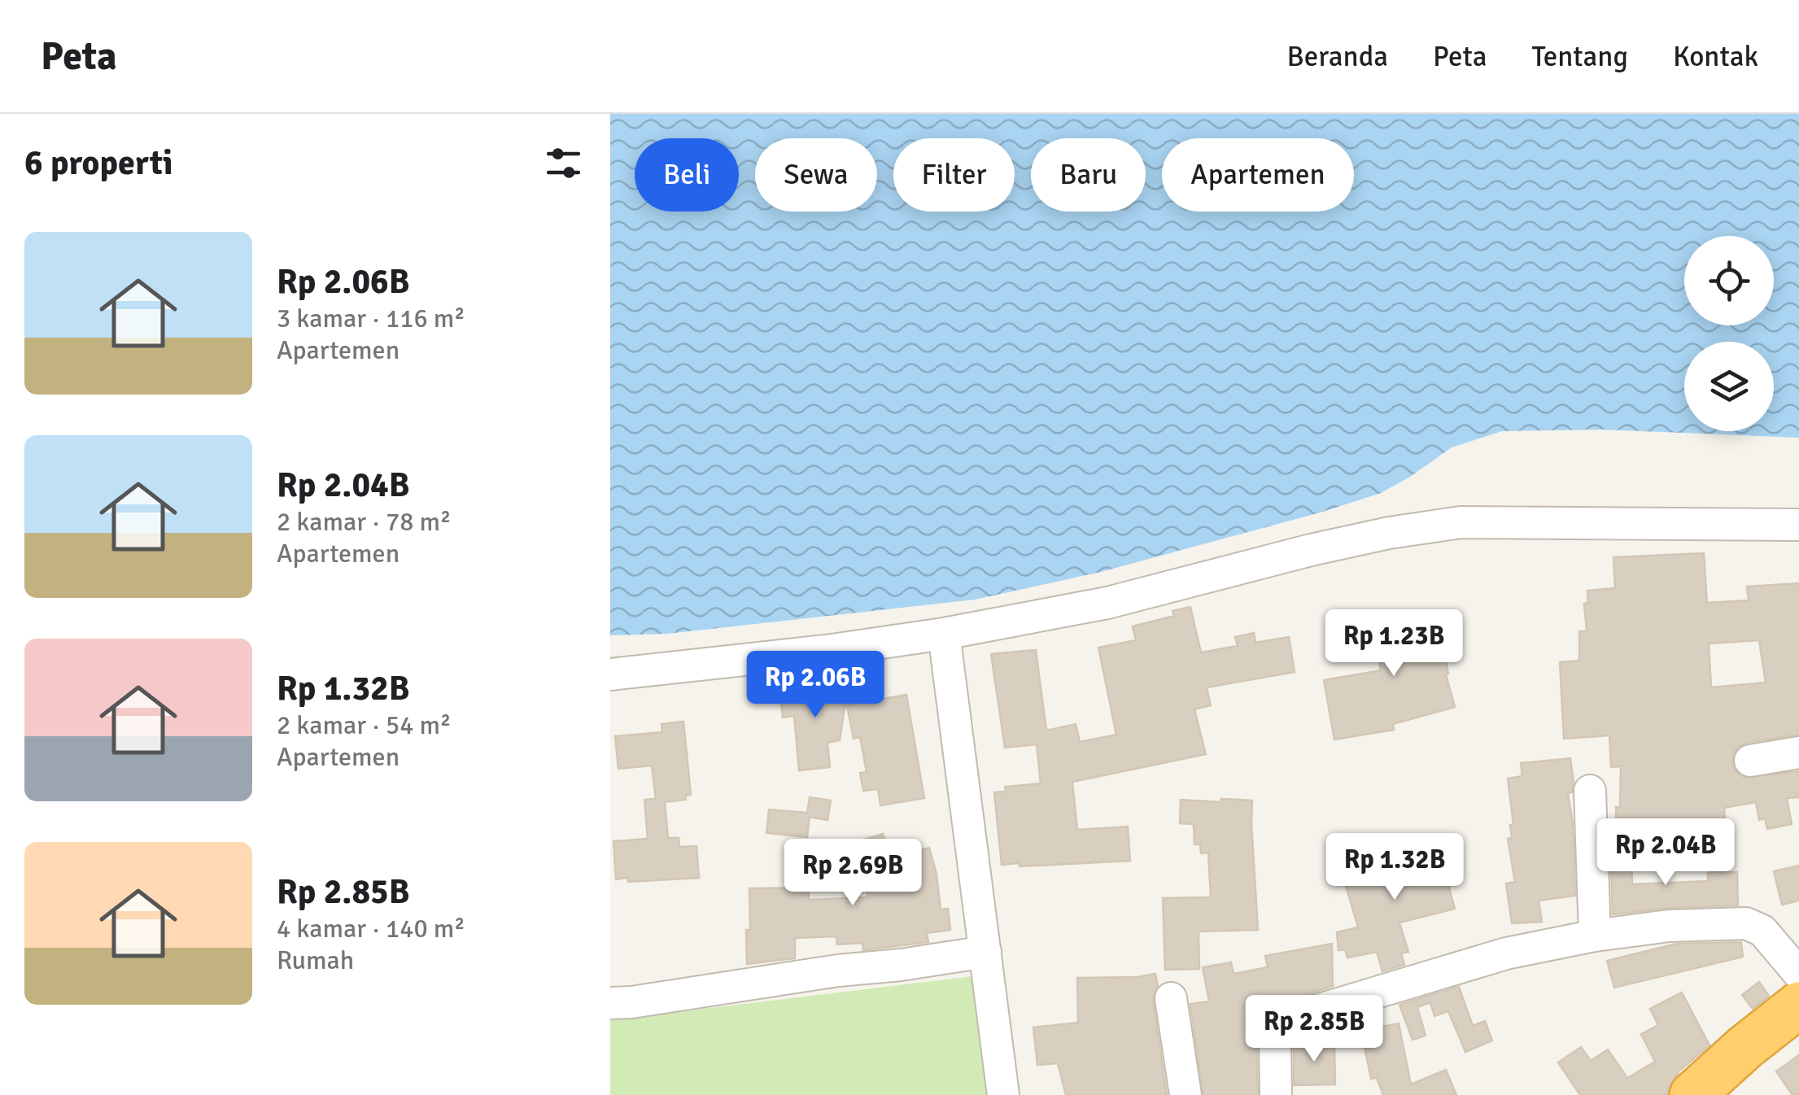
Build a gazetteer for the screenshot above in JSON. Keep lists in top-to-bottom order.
{
  "page": {
    "header": "Peta",
    "nav": [
      "Beranda",
      "Peta",
      "Tentang",
      "Kontak"
    ],
    "heading": "6 properti",
    "chip": [
      "Beli",
      "Sewa",
      "Filter",
      "Baru",
      "Apartemen"
    ],
    "list": [
      {
        "name": "Rp 2.06B",
        "note": "3 kamar · 116 m² · Apartemen"
      },
      {
        "name": "Rp 2.04B",
        "note": "2 kamar · 78 m² · Apartemen"
      },
      {
        "name": "Rp 1.32B",
        "note": "2 kamar · 54 m² · Apartemen"
      },
      {
        "name": "Rp 2.85B",
        "note": "4 kamar · 140 m² · Rumah"
      }
    ],
    "price": [
      "Rp 1.23B",
      "Rp 2.06B",
      "Rp 2.04B",
      "Rp 1.32B",
      "Rp 2.69B",
      "Rp 2.85B"
    ]
  }
}
